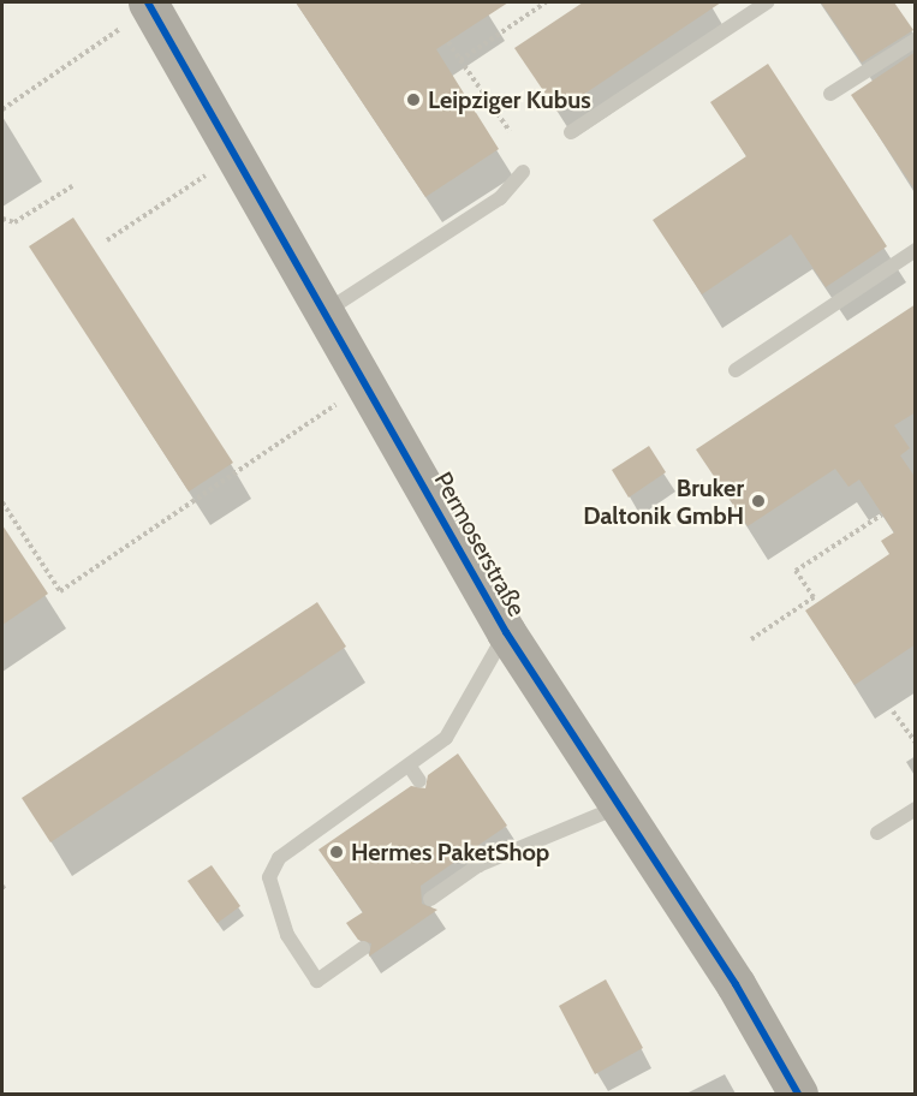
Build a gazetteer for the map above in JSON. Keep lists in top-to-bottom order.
{
  "streets": {
    "main road": ["Permoserstraße"]
  },
  "places": ["Leipziger Kubus", "Bruker Daltonik GmbH", "Hermes PaketShop"]
}
